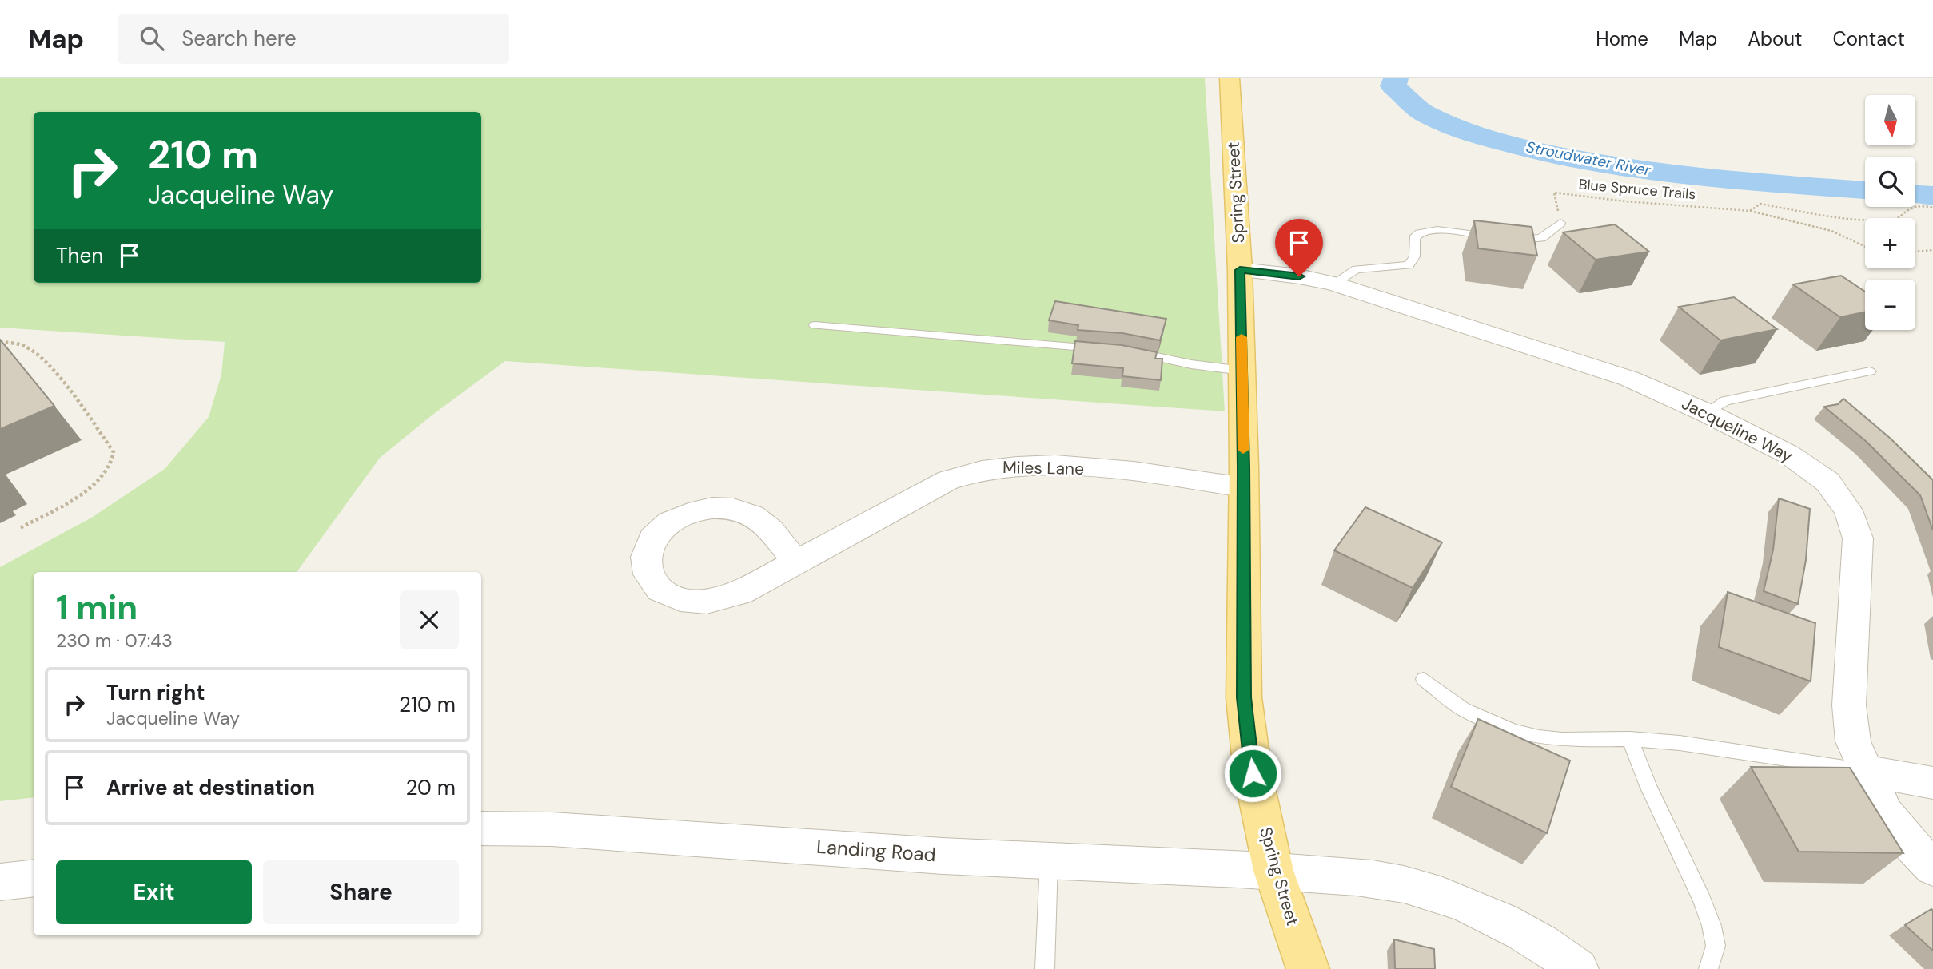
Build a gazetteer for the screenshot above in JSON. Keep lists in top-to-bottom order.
{
  "streets": {
    "main road": ["Spring Street"],
    "street": ["Jacqueline Way", "Miles Lane", "Landing Road"],
    "path": ["Blue Spruce Trails"]
  },
  "crossings": [
    ["Spring Street", "Jacqueline Way"],
    ["Spring Street", "Miles Lane"],
    ["Spring Street", "Landing Road"]
  ],
  "water": ["Stroudwater River"],
  "north": "bottom",
  "page": {
    "header": "Map",
    "search": "Search here",
    "nav": [
      "Home",
      "Map",
      "About",
      "Contact"
    ],
    "map_buttons": ["+", "−"],
    "turn": ["210 m", "Jacqueline Way"],
    "then": "Then",
    "heading": ["1 min", "230 m · 07:43"],
    "list": [
      {
        "name": "Turn right",
        "note": "Jacqueline Way",
        "value": "210 m"
      },
      {
        "name": "Arrive at destination",
        "value": "20 m"
      }
    ],
    "buttons": ["Exit", "Share"]
  }
}
